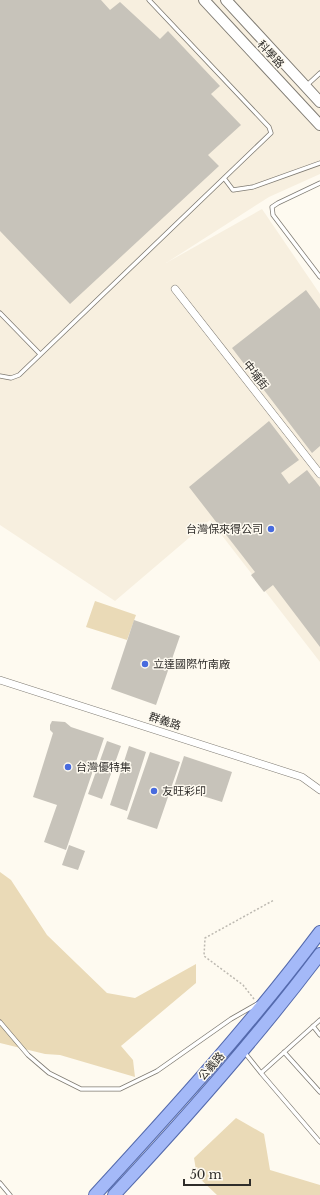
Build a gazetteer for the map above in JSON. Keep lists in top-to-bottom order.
{
  "streets": {
    "main road": ["公義路"],
    "street": ["科學路", "中埔街", "群義路"]
  },
  "places": [
    "台灣保來得公司",
    "立達國際竹南廠",
    "台灣優特集",
    "友旺彩印"
  ],
  "scale_bar": "50 m"
}
